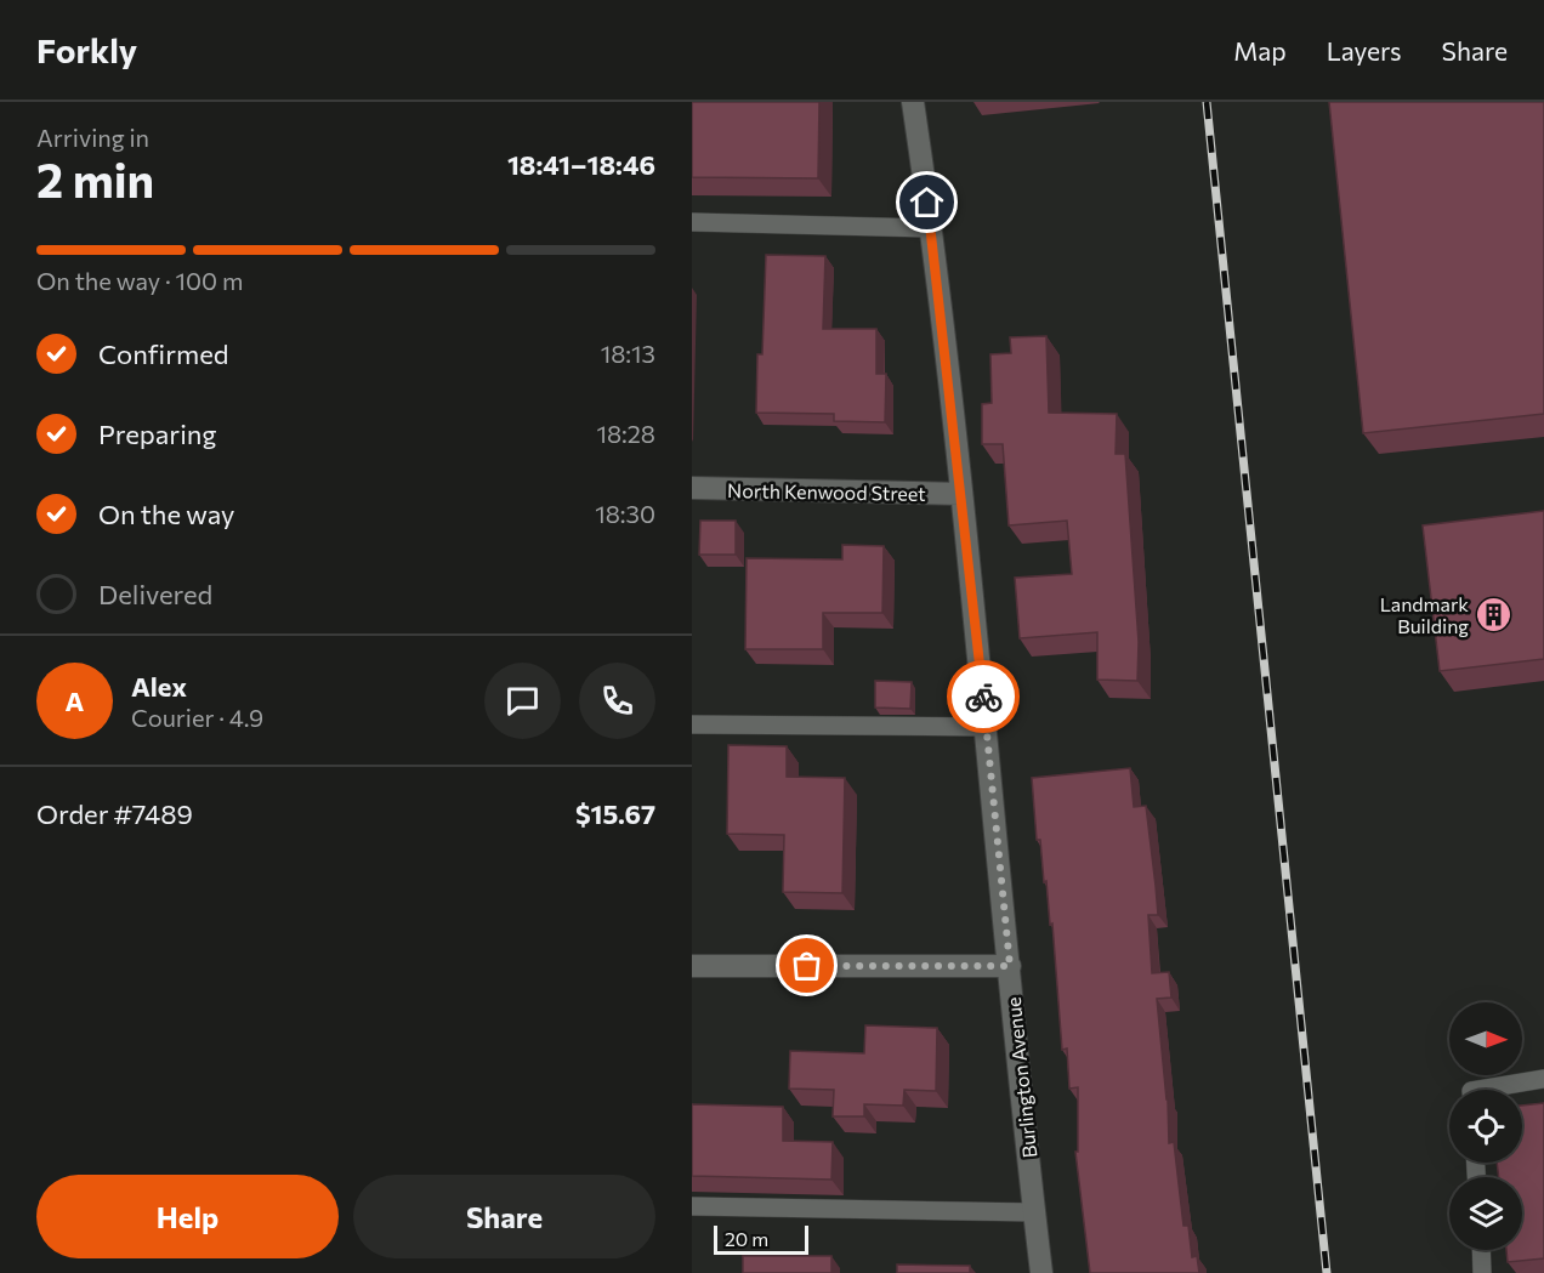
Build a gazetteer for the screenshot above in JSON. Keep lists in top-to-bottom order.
{
  "streets": {
    "street": ["North Kenwood Street", "Burlington Avenue"]
  },
  "crossings": [
    ["North Kenwood Street", "Burlington Avenue"]
  ],
  "places": {
    "building": ["Landmark Building"]
  },
  "scale_bar": "20 m",
  "north": "right",
  "page": {
    "header": "Forkly",
    "nav": ["Map", "Layers", "Share"],
    "heading": ["2 min", "Arriving in", "18:41–18:46"],
    "panel": [
      "Alex",
      "Courier · 4.9",
      "Order #7489",
      "$15.67"
    ],
    "bar": "On the way · 100 m",
    "list": [
      ["Confirmed", "18:13"],
      ["Preparing", "18:28"],
      ["On the way", "18:30"],
      "Delivered"
    ],
    "round": "A",
    "buttons": ["Help", "Share"],
    "scale": "20 m"
  }
}
